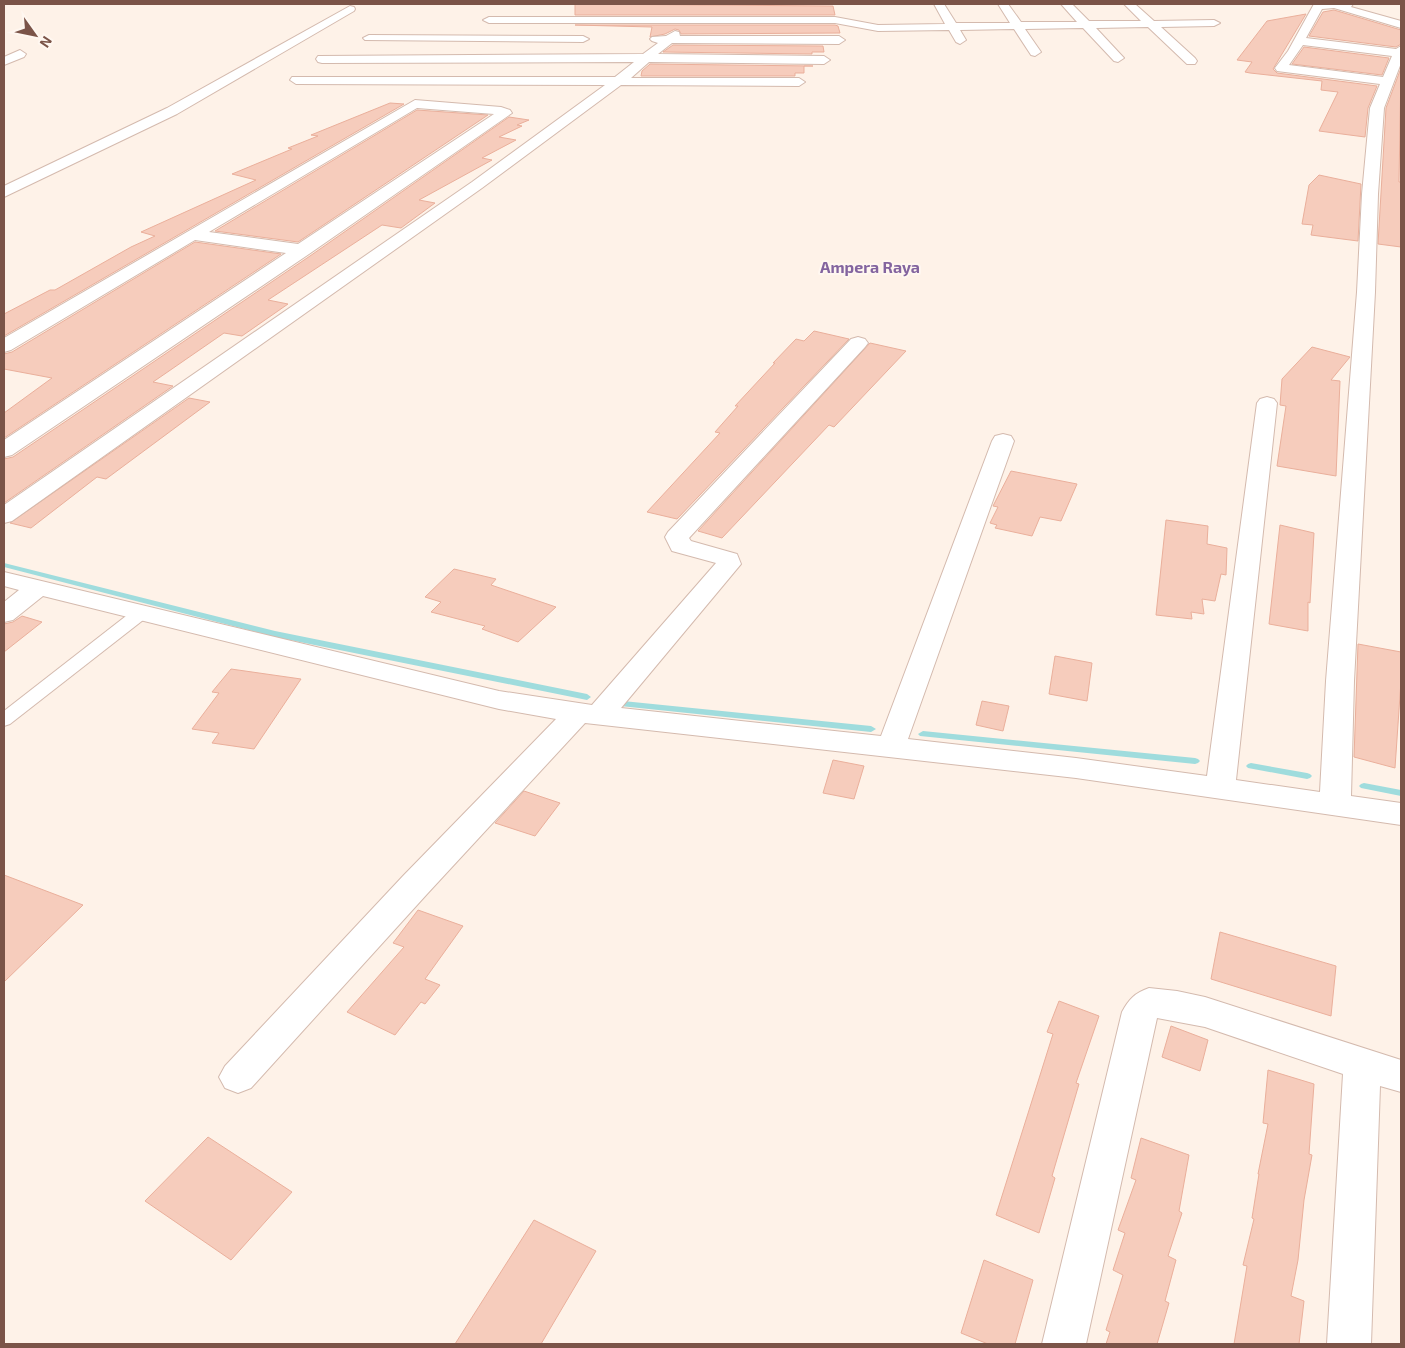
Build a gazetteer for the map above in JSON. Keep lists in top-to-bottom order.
{
  "districts": ["Ampera Raya"],
  "north": "bottom right"
}
